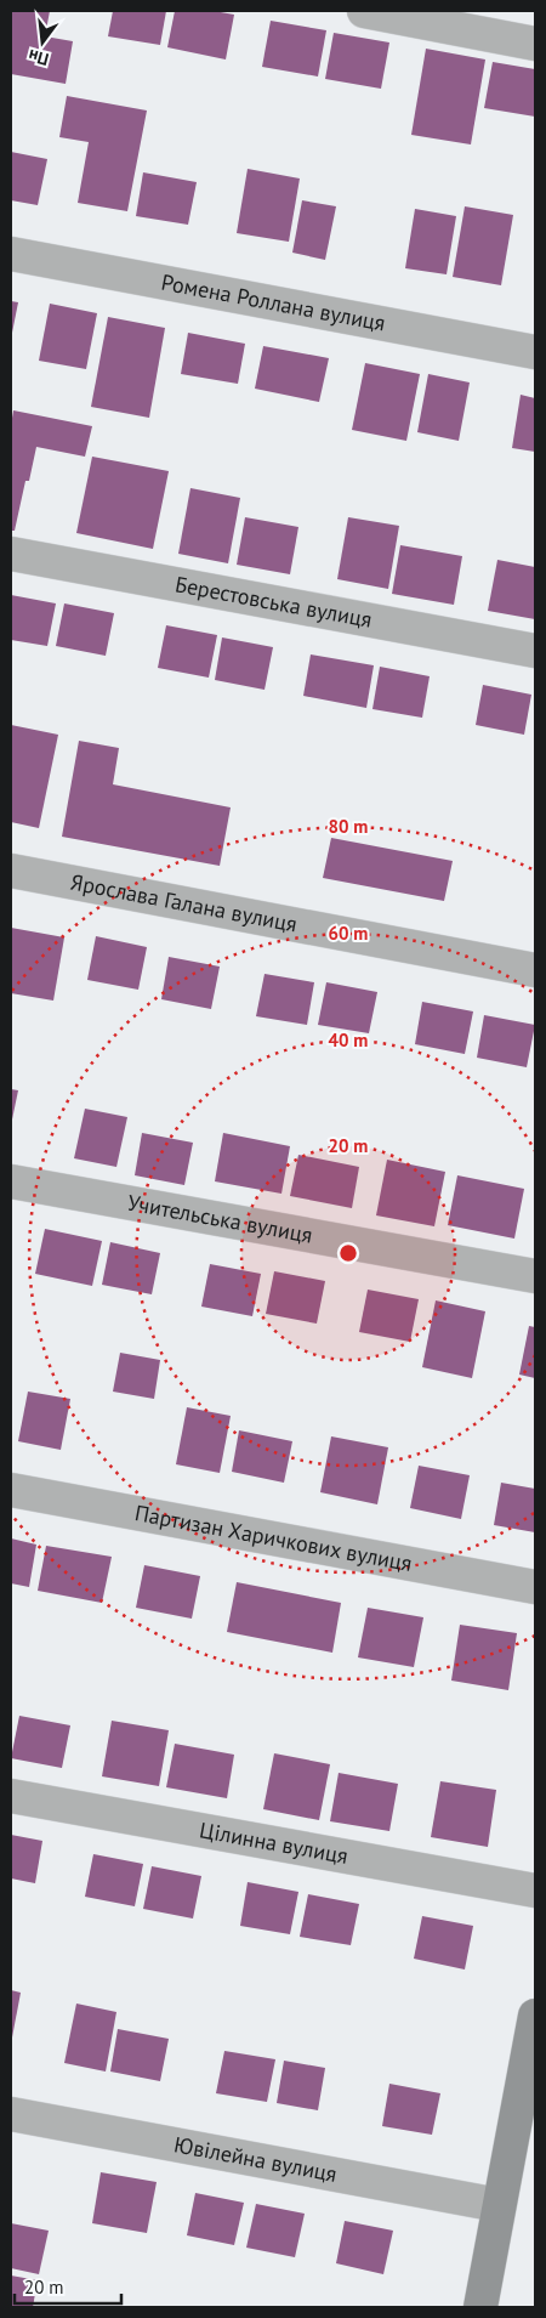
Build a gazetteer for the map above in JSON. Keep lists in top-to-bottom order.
{
  "streets": {
    "street": [
      "Ромена Роллана вулиця",
      "Берестовська вулиця",
      "Ярослава Галана вулиця",
      "Учительська вулиця",
      "Партизан Харичкових вулиця",
      "Цілинна вулиця",
      "Ювілейна вулиця"
    ]
  },
  "scale_bar": "20 m",
  "north": "bottom",
  "rings": [
    "80 m",
    "60 m",
    "40 m",
    "20 m"
  ]
}
